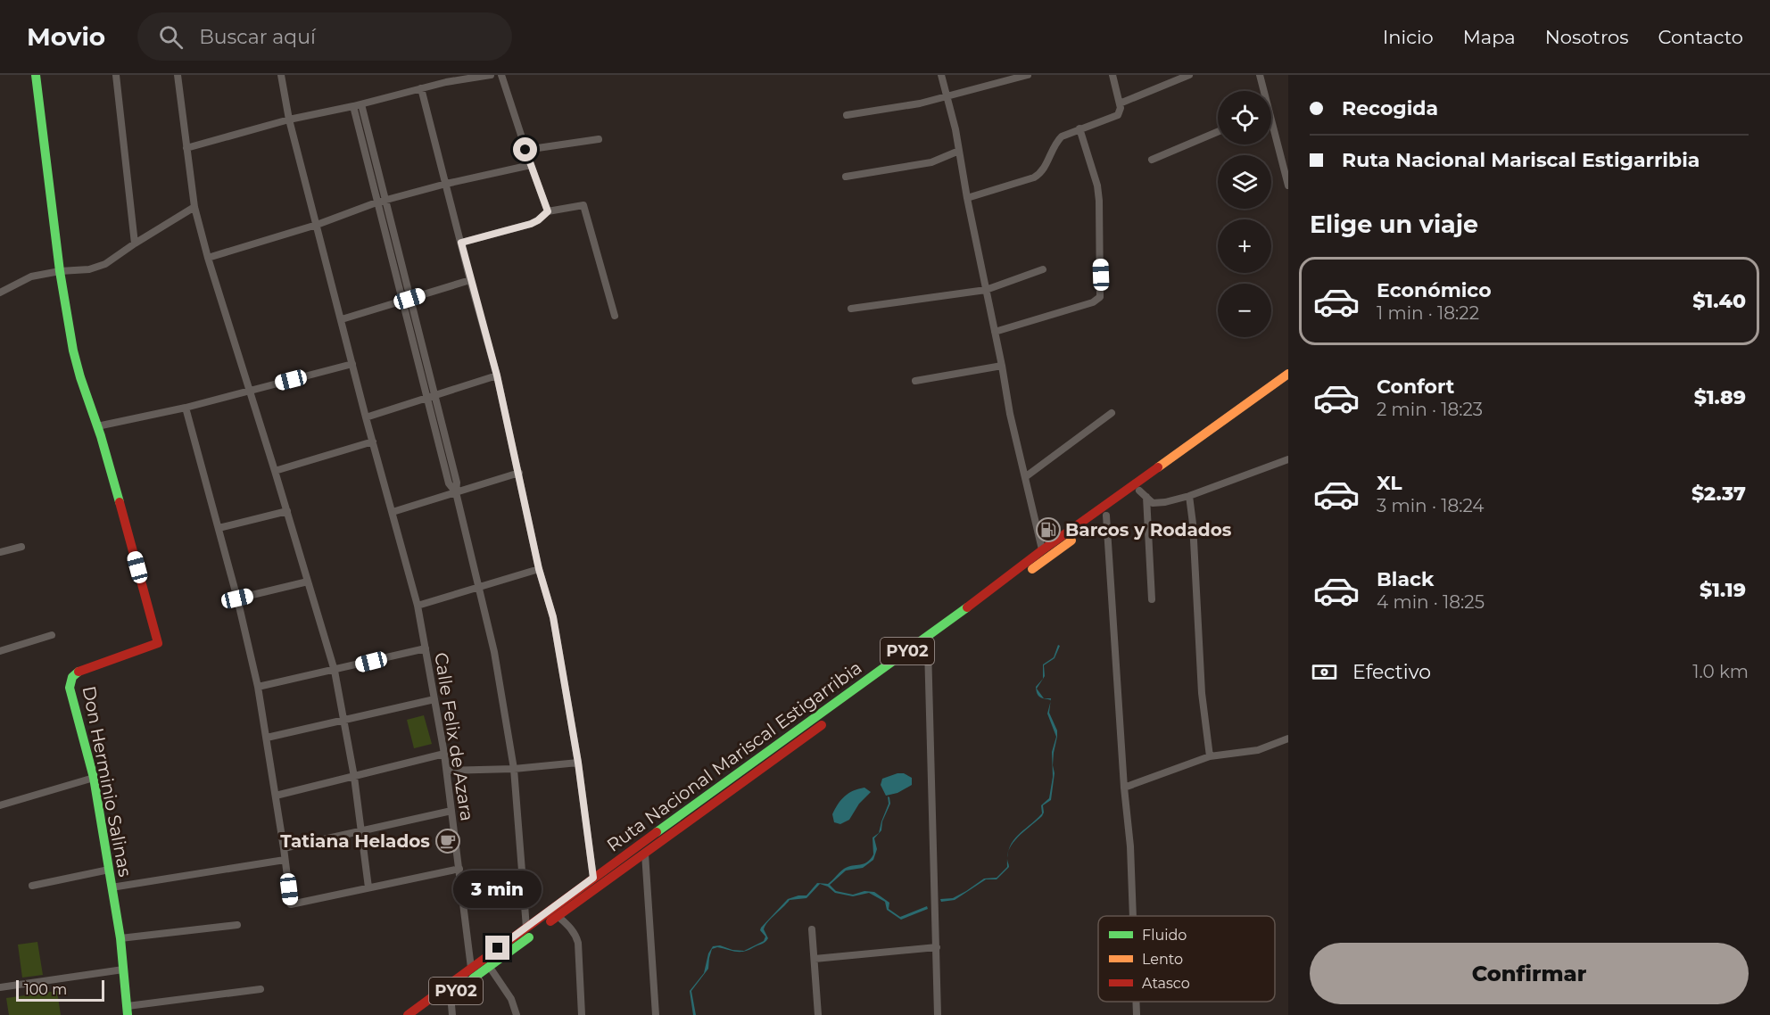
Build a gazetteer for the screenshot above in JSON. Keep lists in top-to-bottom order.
{
  "streets": {
    "main road": ["PY02", "Ruta Nacional Mariscal Estigarribia", "Don Herminio Salinas"],
    "street": ["Calle Felix de Azara"]
  },
  "crossings": [
    ["Calle Felix de Azara", "Ruta Nacional Mariscal Estigarribia"]
  ],
  "places": {
    "fuel station": ["Barcos y Rodados"],
    "cafe": ["Tatiana Helados"]
  },
  "legend": ["Fluido", "Lento", "Atasco"],
  "scale_bar": "100 m",
  "page": {
    "header": "Movio",
    "search": "Buscar aquí",
    "nav": [
      "Inicio",
      "Mapa",
      "Nosotros",
      "Contacto"
    ],
    "banner": ["Recogida", "Ruta Nacional Mariscal Estigarribia"],
    "map_buttons": ["+", "−"],
    "heading": "Elige un viaje",
    "list": [
      {
        "name": "Económico",
        "note": "1 min · 18:22",
        "value": "$1.40"
      },
      {
        "name": "Confort",
        "note": "2 min · 18:23",
        "value": "$1.89"
      },
      {
        "name": "XL",
        "note": "3 min · 18:24",
        "value": "$2.37"
      },
      {
        "name": "Black",
        "note": "4 min · 18:25",
        "value": "$1.19"
      }
    ],
    "pay": ["Efectivo", "1.0 km"],
    "bubble": "3 min",
    "buttons": "Confirmar",
    "scale": "100 m"
  }
}
